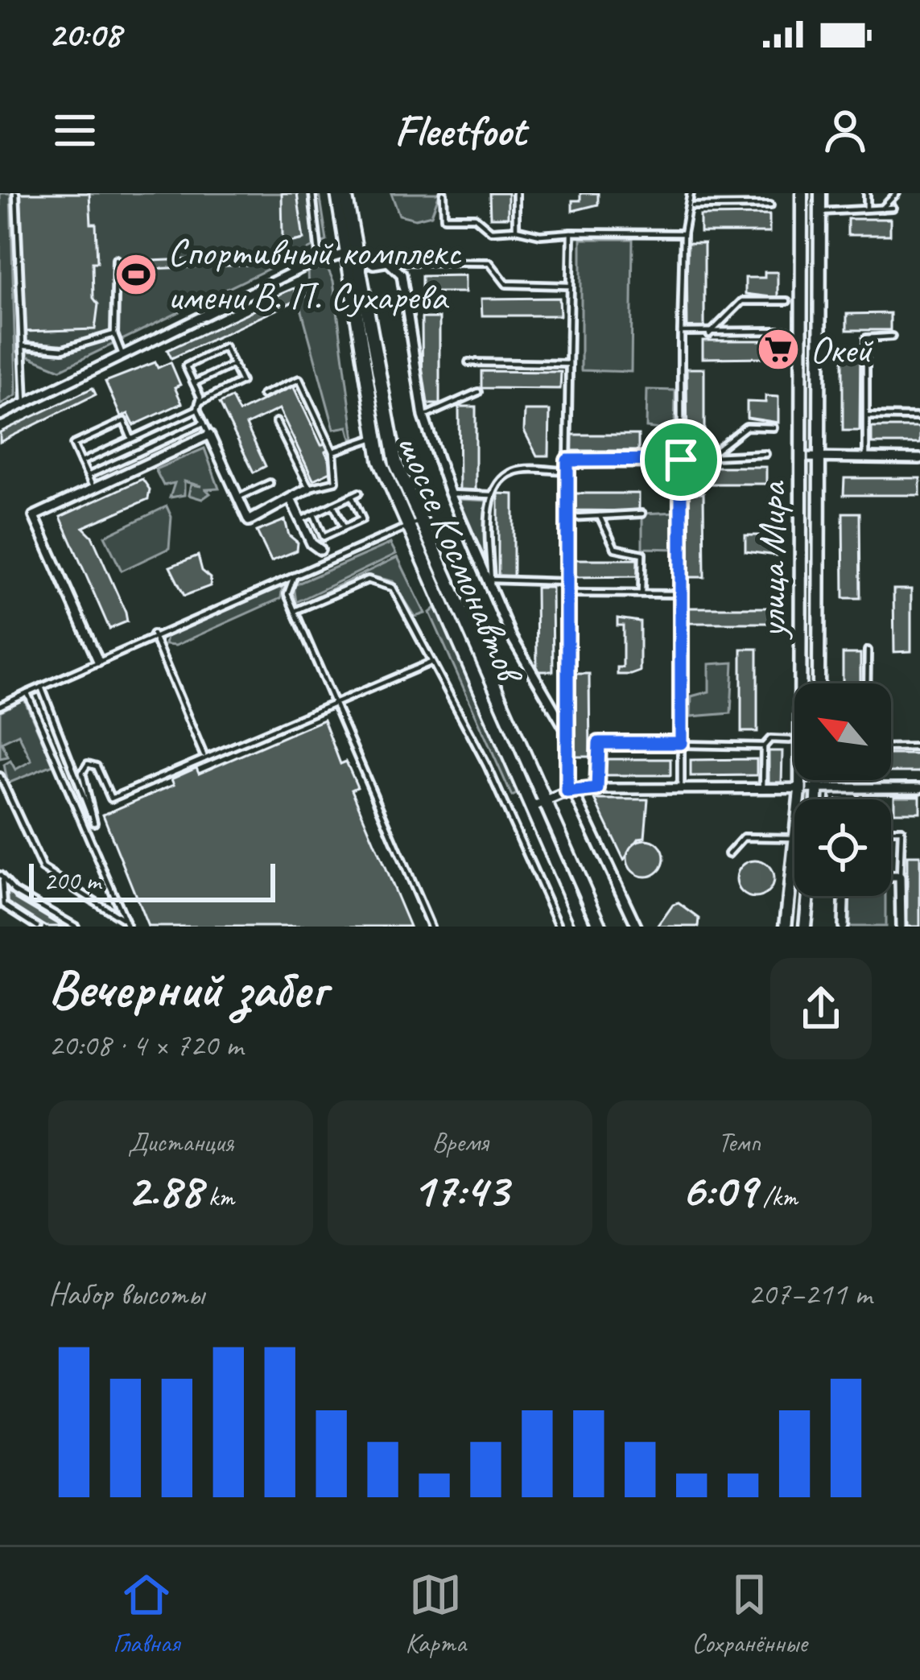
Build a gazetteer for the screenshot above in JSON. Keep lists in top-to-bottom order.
{
  "streets": {
    "main road": ["шоссе Космонавтов", "улица Мира"]
  },
  "places": {
    "sports": ["Спортивный комплекс имени В. П. Сухарева"],
    "supermarket": ["Окей"]
  },
  "scale_bar": "200 m",
  "north": "top left",
  "page": {
    "status": "20:08",
    "header": "Fleetfoot",
    "scale": "200 m",
    "heading": ["Вечерний забег", "20:08 · 4 × 720 m"],
    "stats": [
      ["Дистанция", "2.88 km"],
      ["Время", "17:43"],
      ["Темп", "6:09 /km"]
    ],
    "chart": ["Набор высоты", "207–211 m"],
    "tabs": ["Главная", "Карта", "Сохранённые"]
  }
}
